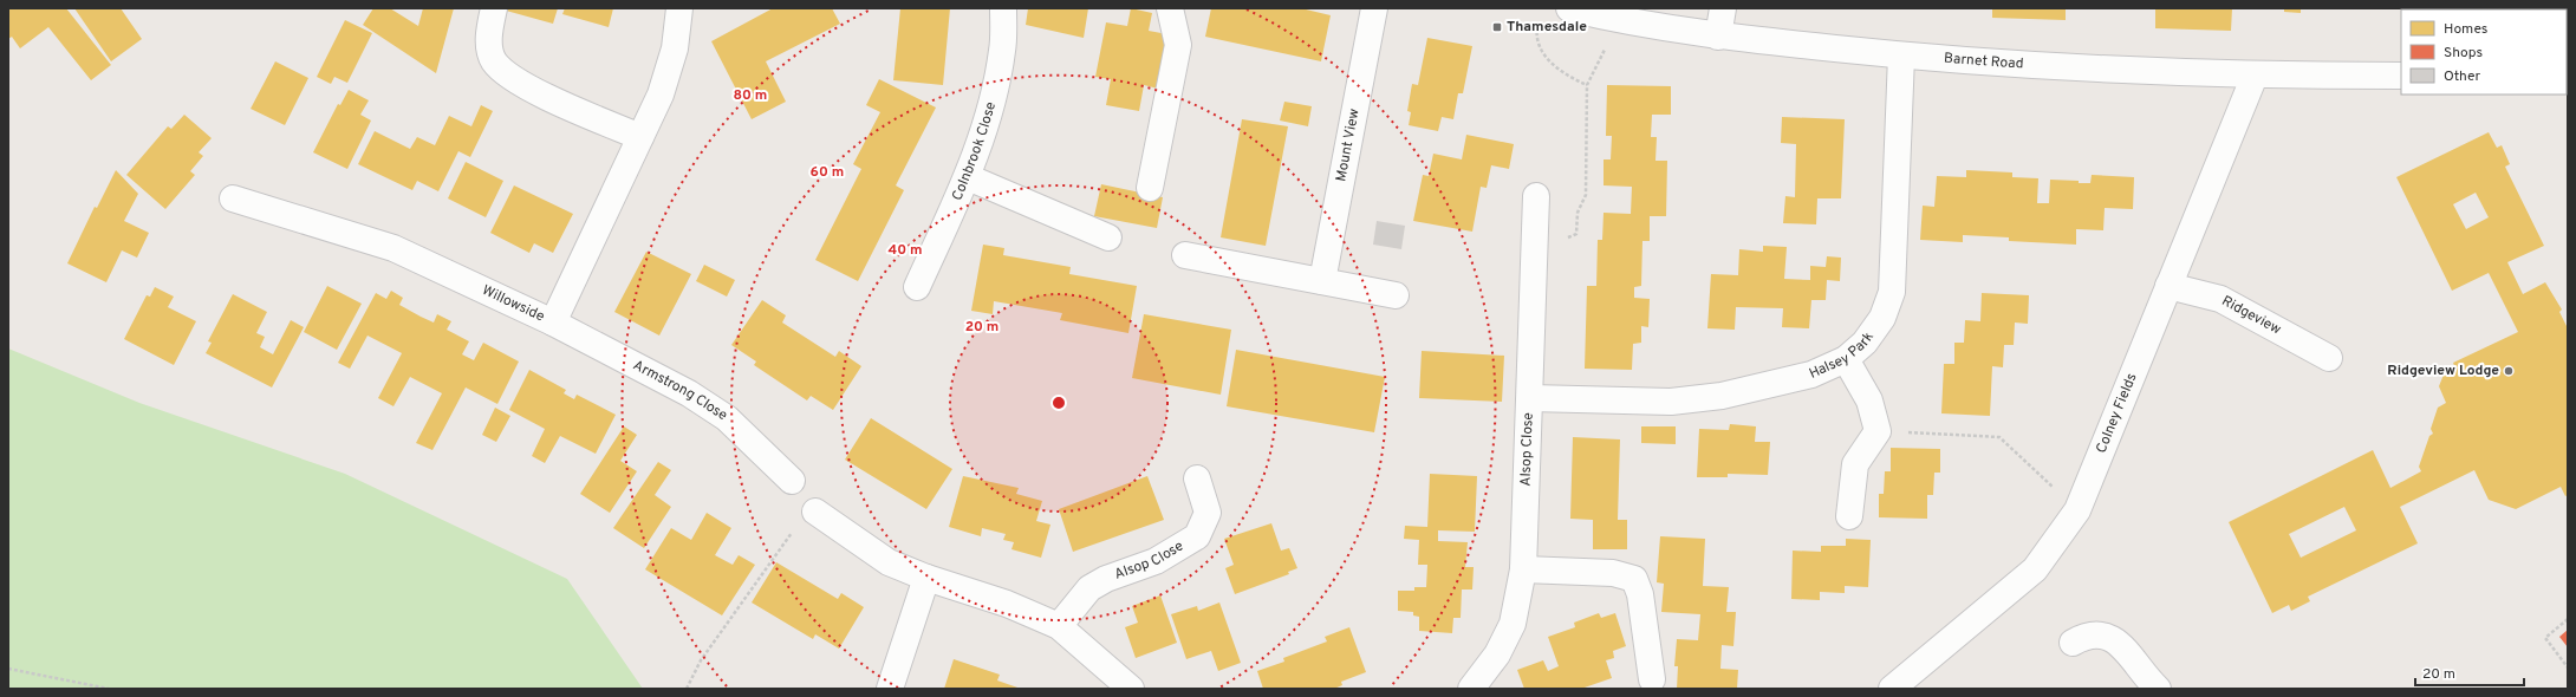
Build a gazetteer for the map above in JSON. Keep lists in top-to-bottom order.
{
  "streets": {
    "street": [
      "Barnet Road",
      "Mount View",
      "Colnbrook Close",
      "Willowside",
      "Ridgeview",
      "Halsey Park",
      "Armstrong Close",
      "Colney Fields",
      "Alsop Close"
    ]
  },
  "crossings": [
    ["Barnet Road", "Halsey Park"],
    ["Barnet Road", "Colney Fields"],
    ["Willowside", "Armstrong Close"],
    ["Ridgeview", "Colney Fields"],
    ["Halsey Park", "Alsop Close"]
  ],
  "places": {
    "transit": ["Thamesdale"],
    "other": ["Ridgeview Lodge"]
  },
  "legend": ["Homes", "Shops", "Other"],
  "scale_bar": "20 m",
  "rings": [
    "80 m",
    "60 m",
    "40 m",
    "20 m"
  ]
}
